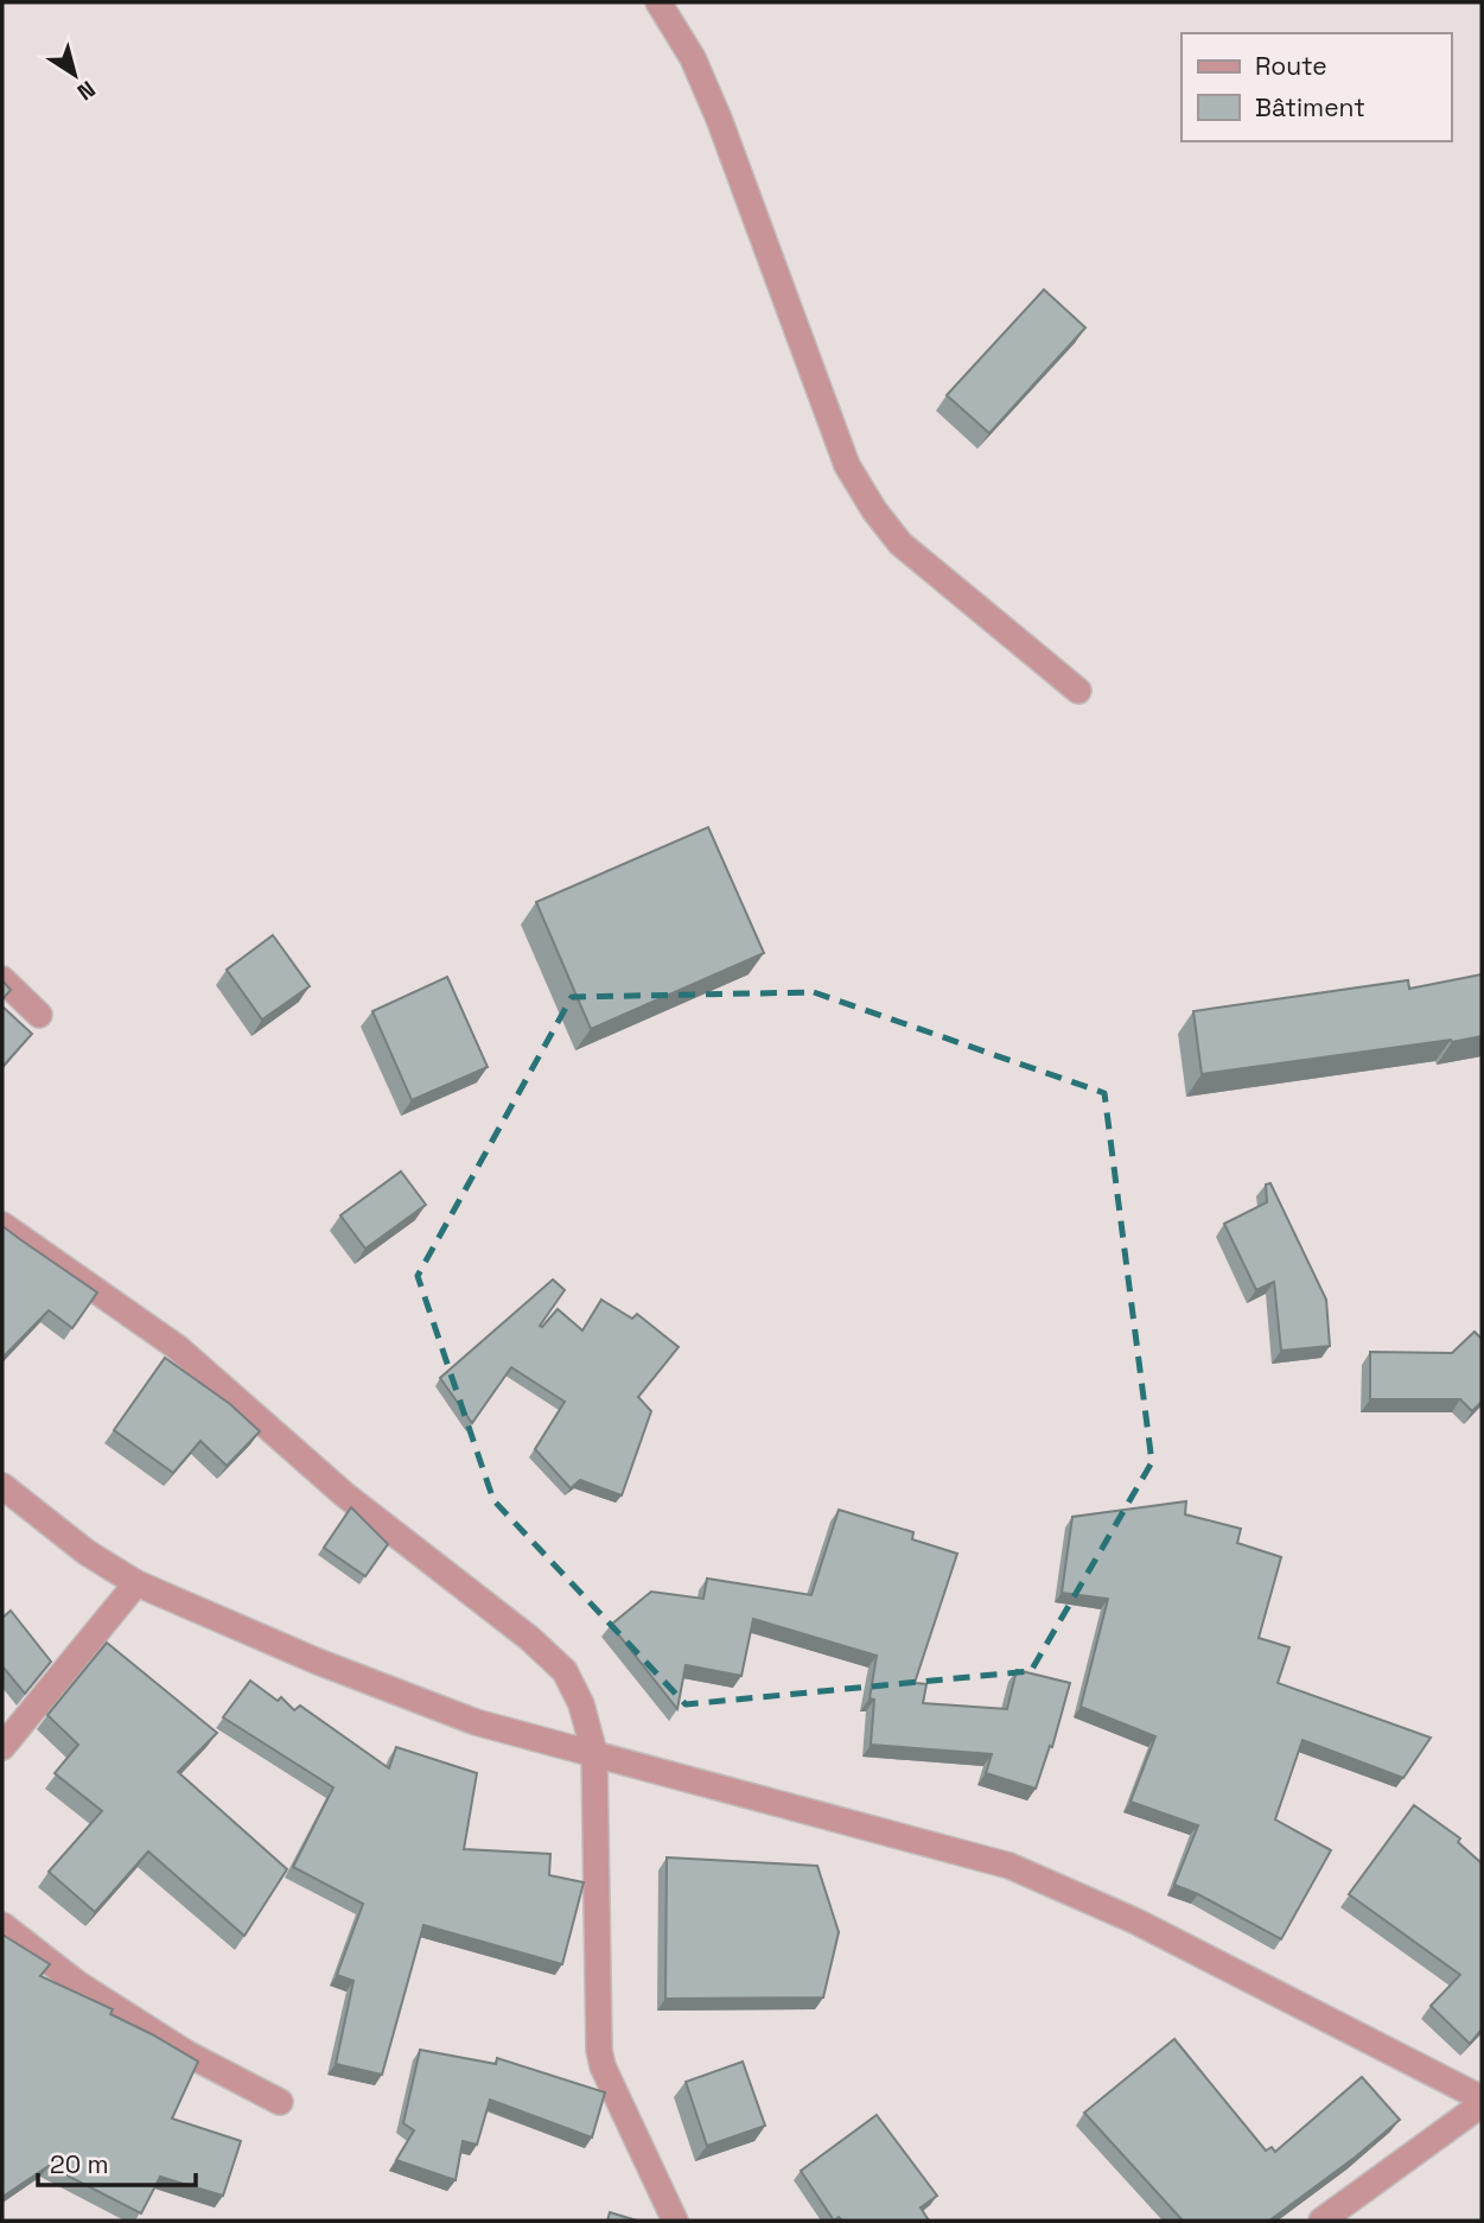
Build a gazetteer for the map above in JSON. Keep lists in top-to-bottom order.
{
  "legend": ["Route", "Bâtiment"],
  "scale_bar": "20 m",
  "north": "bottom right"
}
